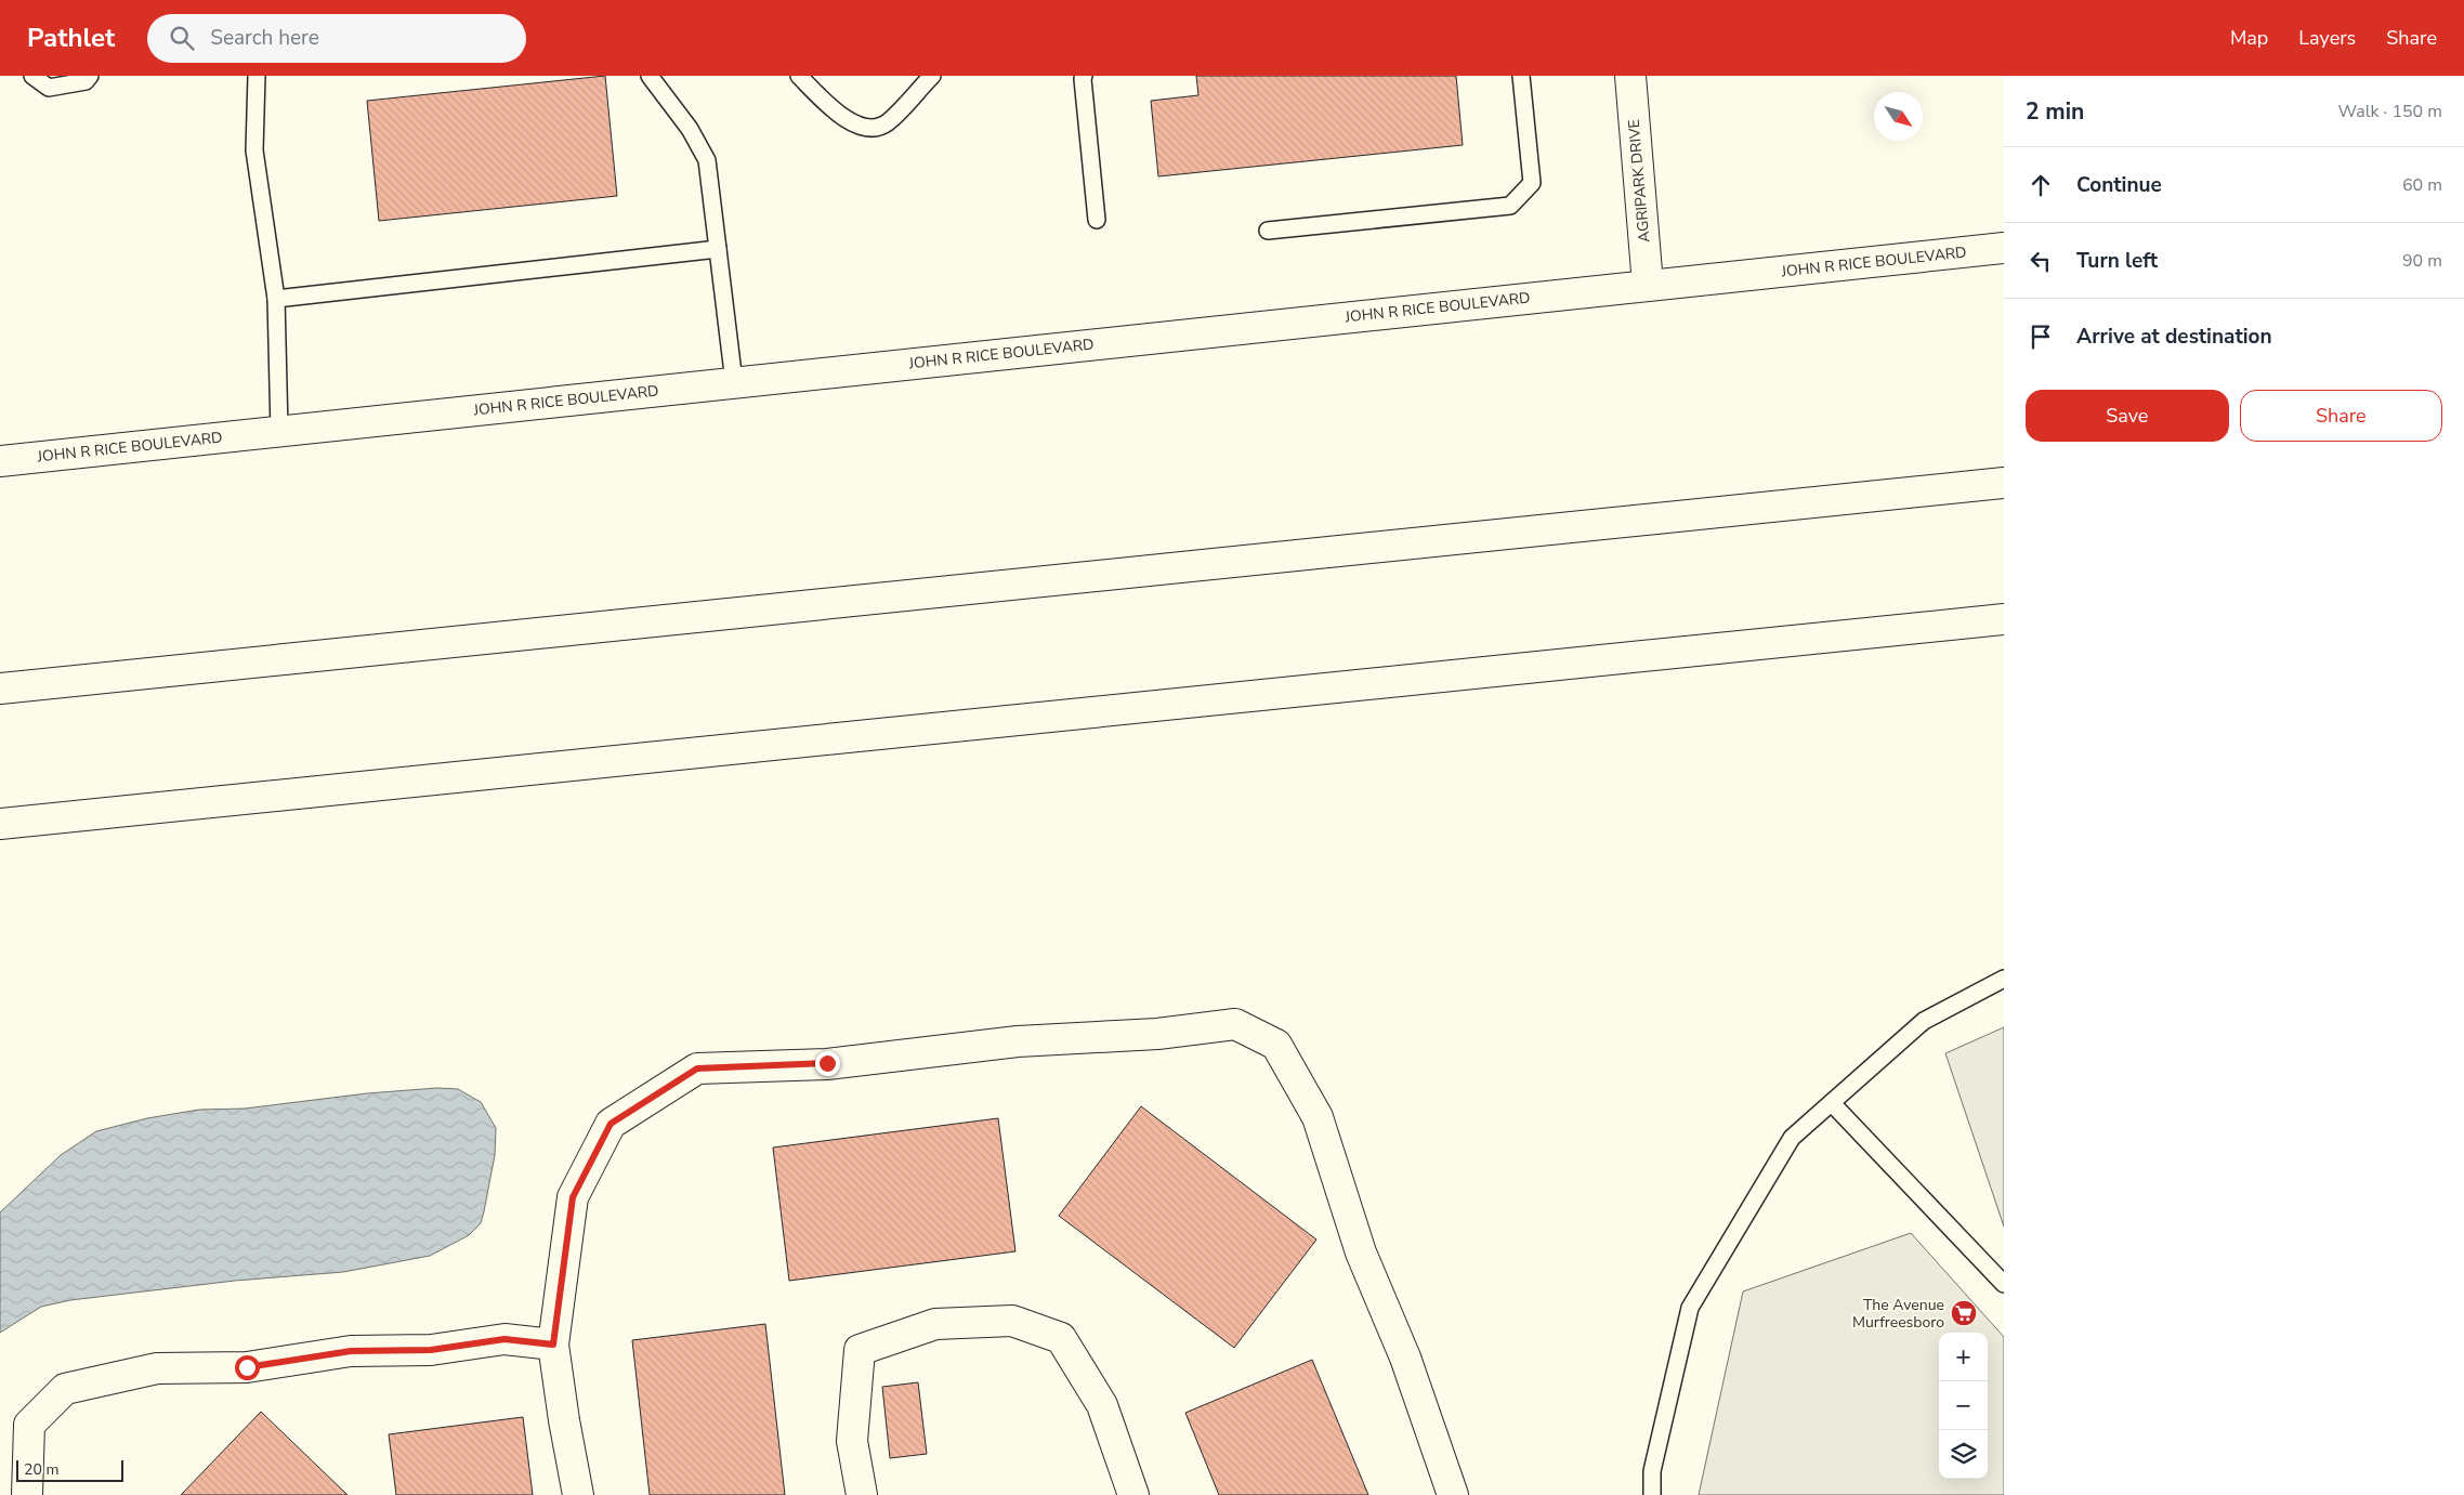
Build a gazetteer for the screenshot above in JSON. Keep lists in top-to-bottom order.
{
  "streets": {
    "main road": ["AGRIPARK DRIVE", "JOHN R RICE BOULEVARD"]
  },
  "crossings": [
    ["AGRIPARK DRIVE", "JOHN R RICE BOULEVARD"]
  ],
  "places": {
    "supermarket": ["The Avenue Murfreesboro"]
  },
  "scale_bar": "20 m",
  "north": "bottom right",
  "page": {
    "header": "Pathlet",
    "search": "Search here",
    "nav": ["Map", "Layers", "Share"],
    "heading": ["2 min", "Walk · 150 m"],
    "list": [
      ["Continue", "60 m"],
      ["Turn left", "90 m"],
      "Arrive at destination"
    ],
    "buttons": ["Save", "Share"],
    "map_buttons": ["+", "−"],
    "scale": "20 m"
  }
}
